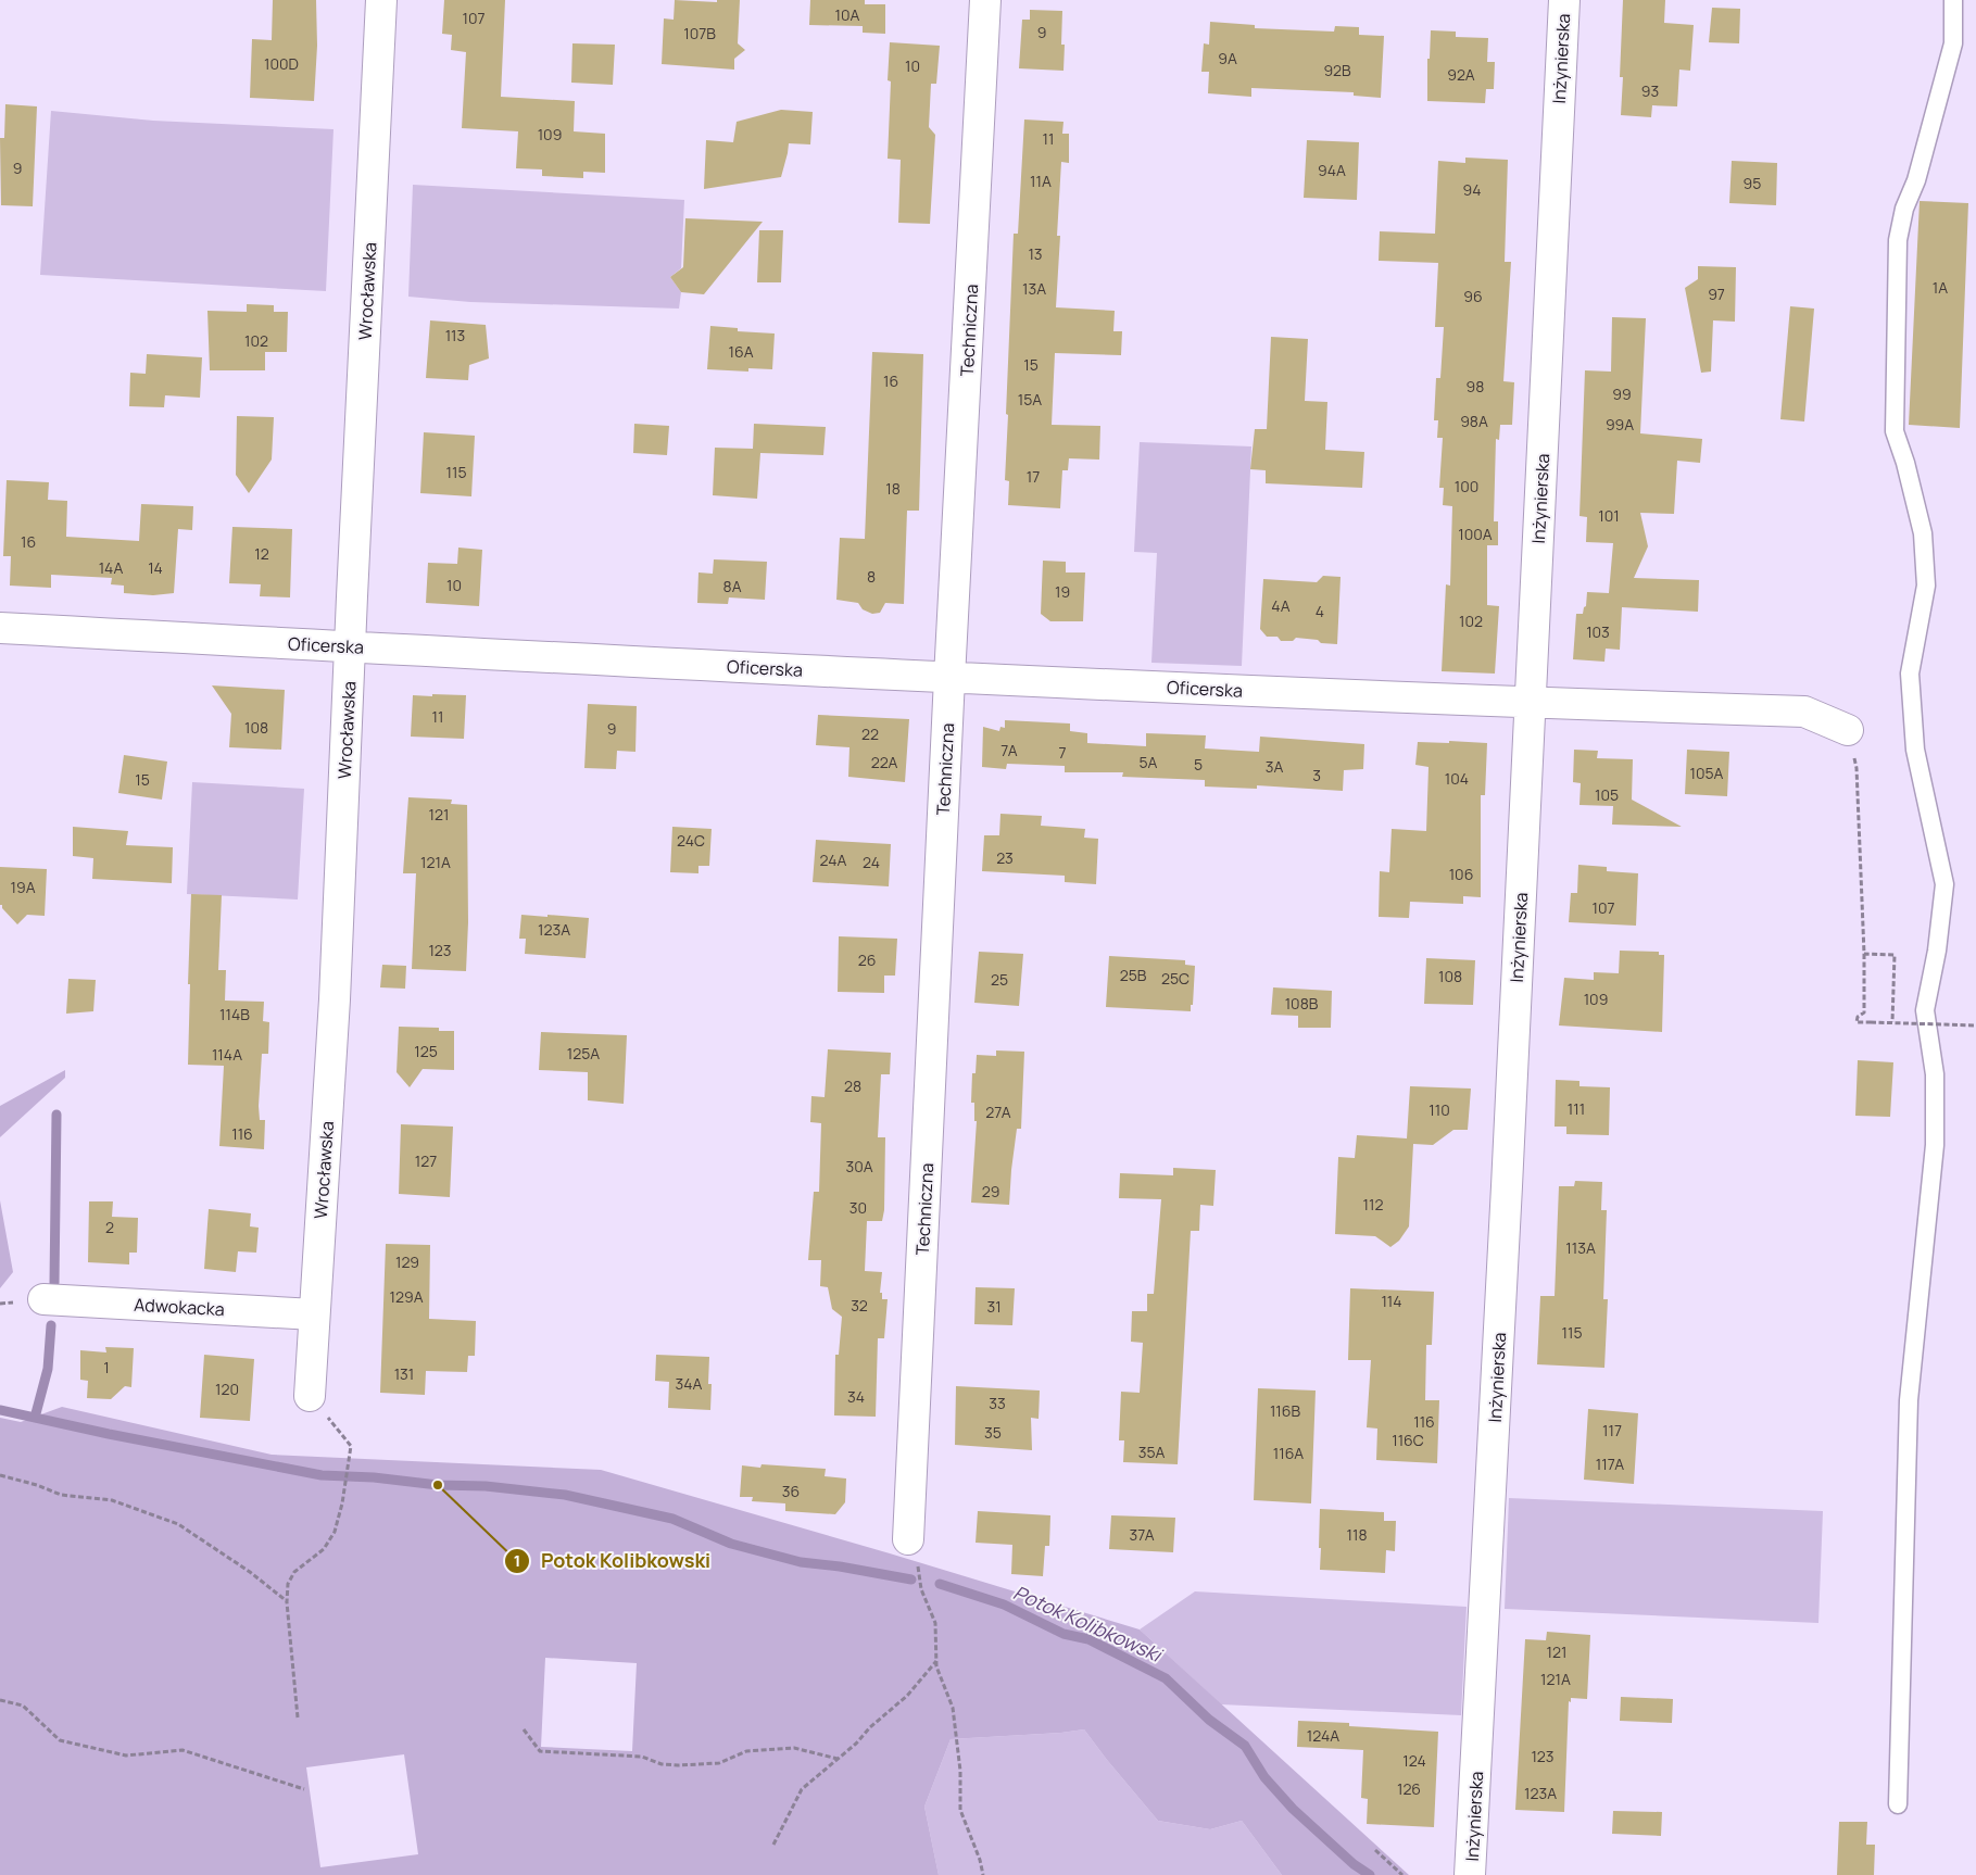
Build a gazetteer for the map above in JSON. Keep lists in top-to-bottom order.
{
  "streets": {
    "street": [
      "Inżynierska",
      "Wrocławska",
      "Techniczna",
      "Oficerska",
      "Adwokacka"
    ]
  },
  "crossings": [
    ["Inżynierska", "Oficerska"],
    ["Wrocławska", "Oficerska"],
    ["Wrocławska", "Adwokacka"],
    ["Techniczna", "Oficerska"]
  ],
  "water": ["Potok Kolibkowski"],
  "places": ["Potok Kolibkowski"],
  "house_numbers": [
    "10A",
    "107",
    "9",
    "107B",
    "9A",
    "100D",
    "10",
    "92B",
    "92A",
    "93",
    "109",
    "11",
    "9",
    "94A",
    "11A",
    "95",
    "94",
    "13",
    "1A",
    "13A",
    "97",
    "96",
    "113",
    "102",
    "16A",
    "15",
    "16",
    "98",
    "99",
    "15A",
    "98A",
    "99A",
    "115",
    "17",
    "100",
    "18",
    "101",
    "100A",
    "16",
    "12",
    "14A",
    "14",
    "8",
    "10",
    "8A",
    "19",
    "4A",
    "4",
    "102",
    "103",
    "11",
    "108",
    "9",
    "22",
    "7A",
    "7",
    "22A",
    "5A",
    "5",
    "3A",
    "105A",
    "3",
    "104",
    "15",
    "105",
    "121",
    "24C",
    "23",
    "24A",
    "121A",
    "24",
    "106",
    "19A",
    "107",
    "123A",
    "123",
    "26",
    "25B",
    "108",
    "25C",
    "25",
    "109",
    "108B",
    "114B",
    "125",
    "125A",
    "114A",
    "28",
    "111",
    "110",
    "27A",
    "116",
    "127",
    "30A",
    "29",
    "112",
    "30",
    "2",
    "113A",
    "129",
    "129A",
    "114",
    "32",
    "31",
    "115",
    "1",
    "131",
    "34A",
    "120",
    "34",
    "33",
    "116B",
    "116",
    "117",
    "35",
    "116C",
    "35A",
    "116A",
    "117A",
    "36",
    "37A",
    "118",
    "121",
    "121A",
    "124A",
    "123",
    "124",
    "126",
    "123A"
  ]
}
